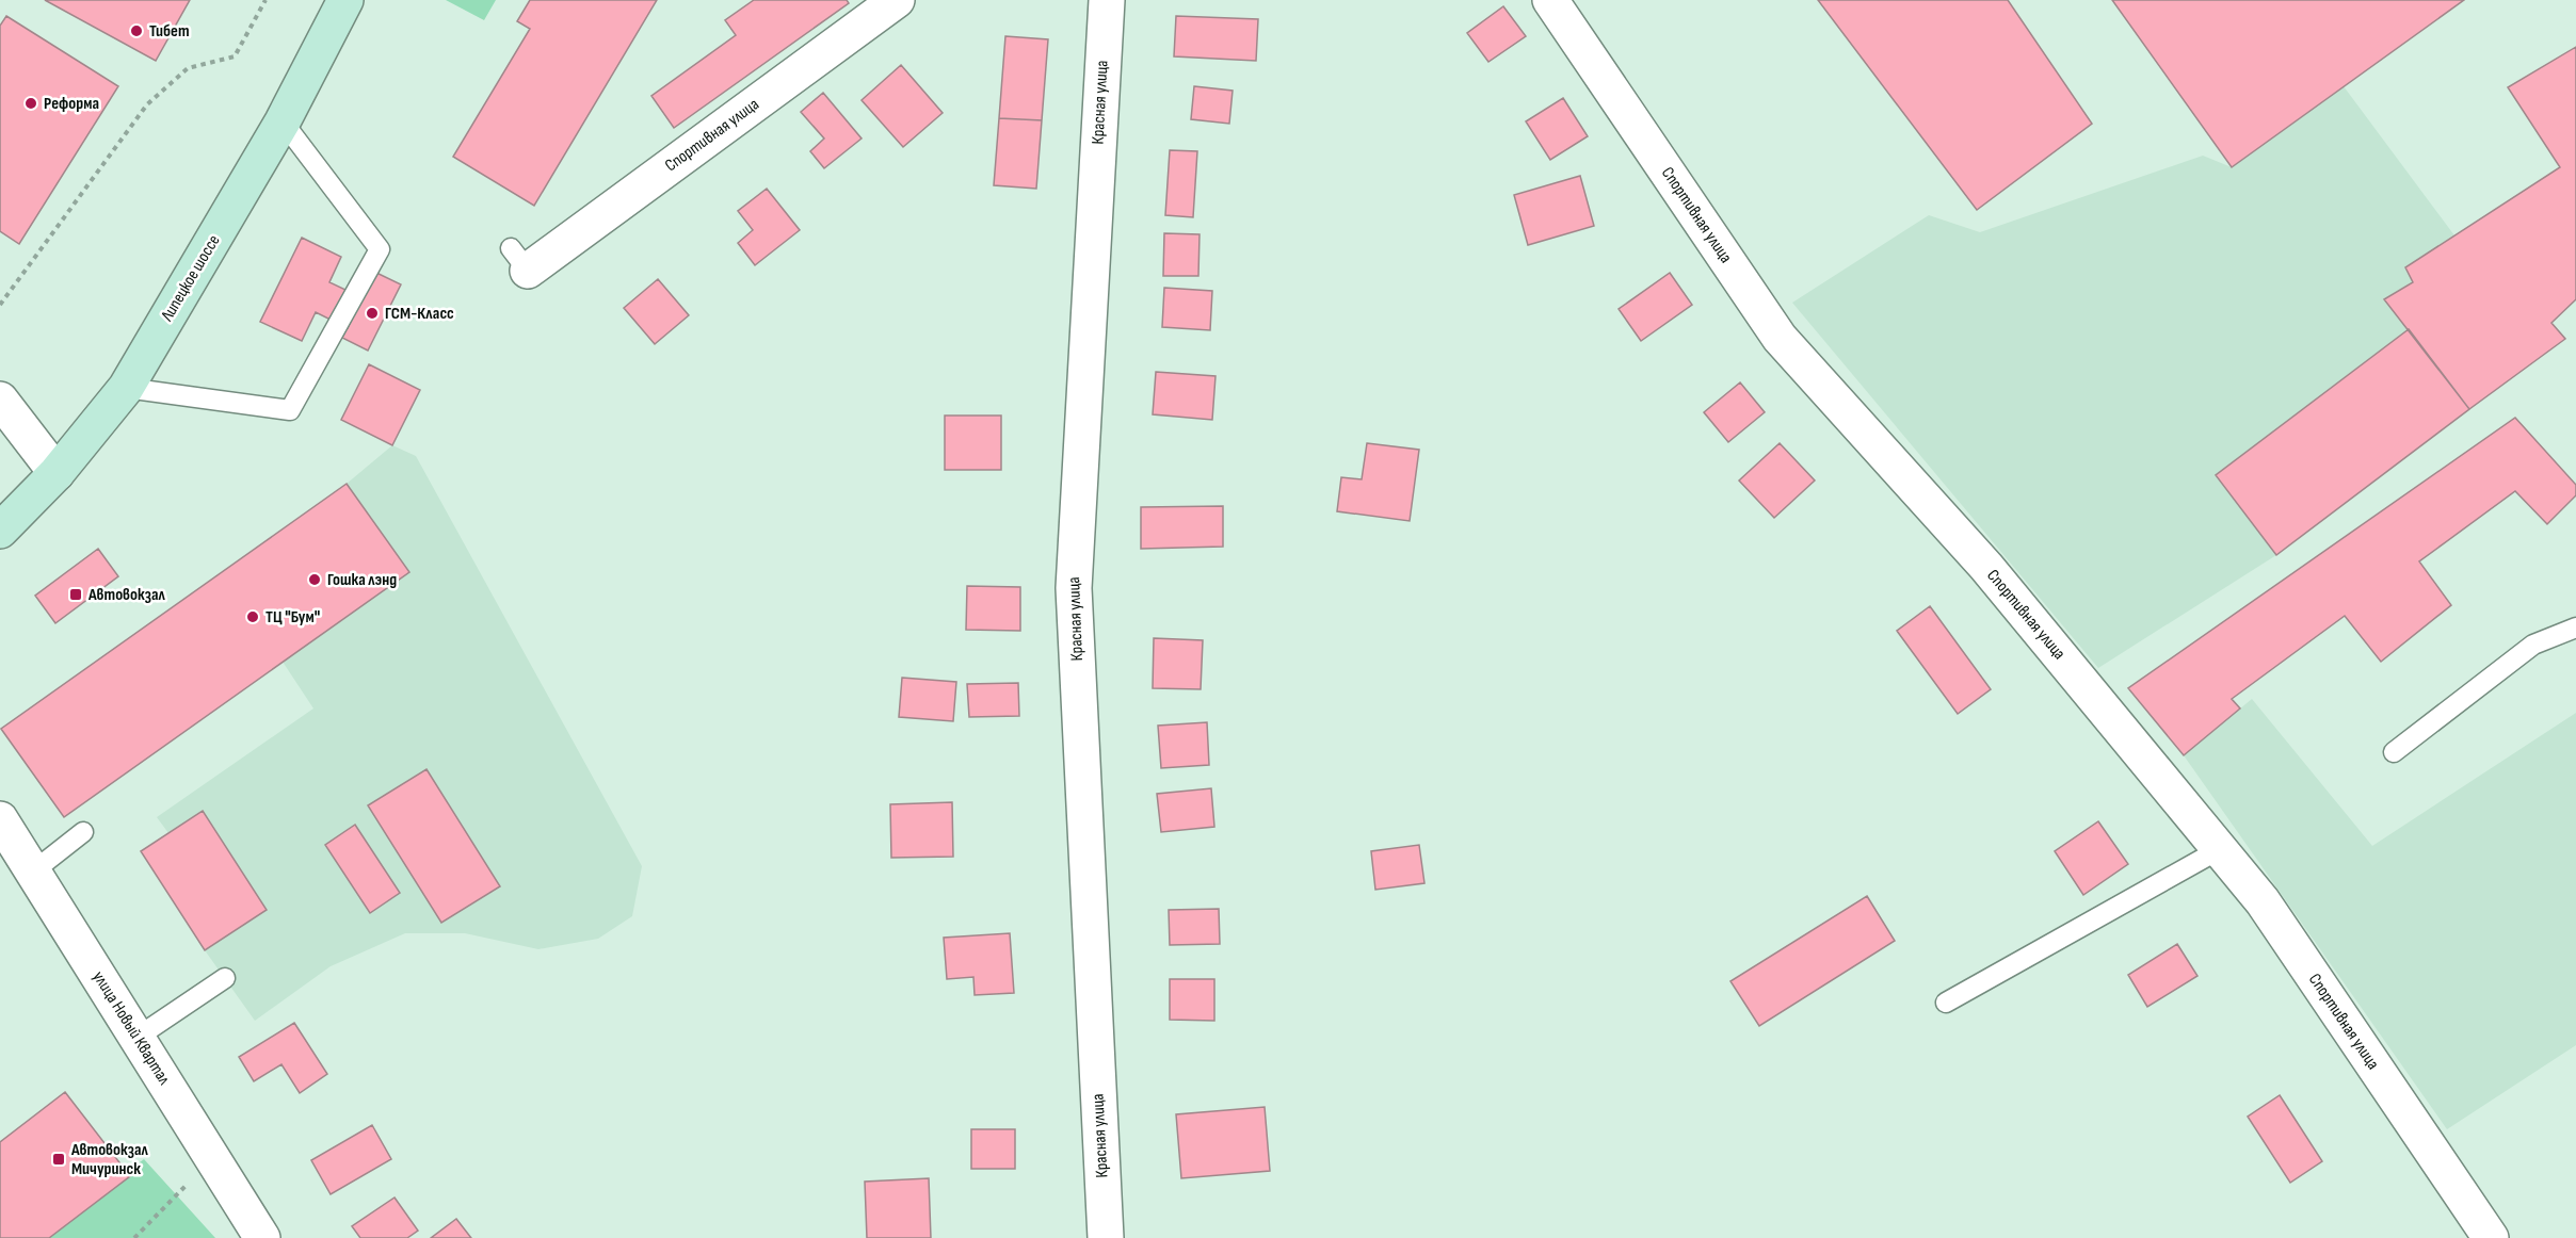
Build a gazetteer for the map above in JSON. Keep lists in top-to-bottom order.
{
  "streets": {
    "main road": ["Липецкое шоссе"],
    "street": ["Красная улица", "Спортивная улица", "улица Новый Квартал"]
  },
  "places": {
    "other": [
      "Тибет",
      "Реформа",
      "ГСМ-Класс",
      "Гошка лэнд",
      "ТЦ \"Бум\""
    ],
    "transit": ["Автовокзал", "Автовокзал Мичуринск"]
  }
}
